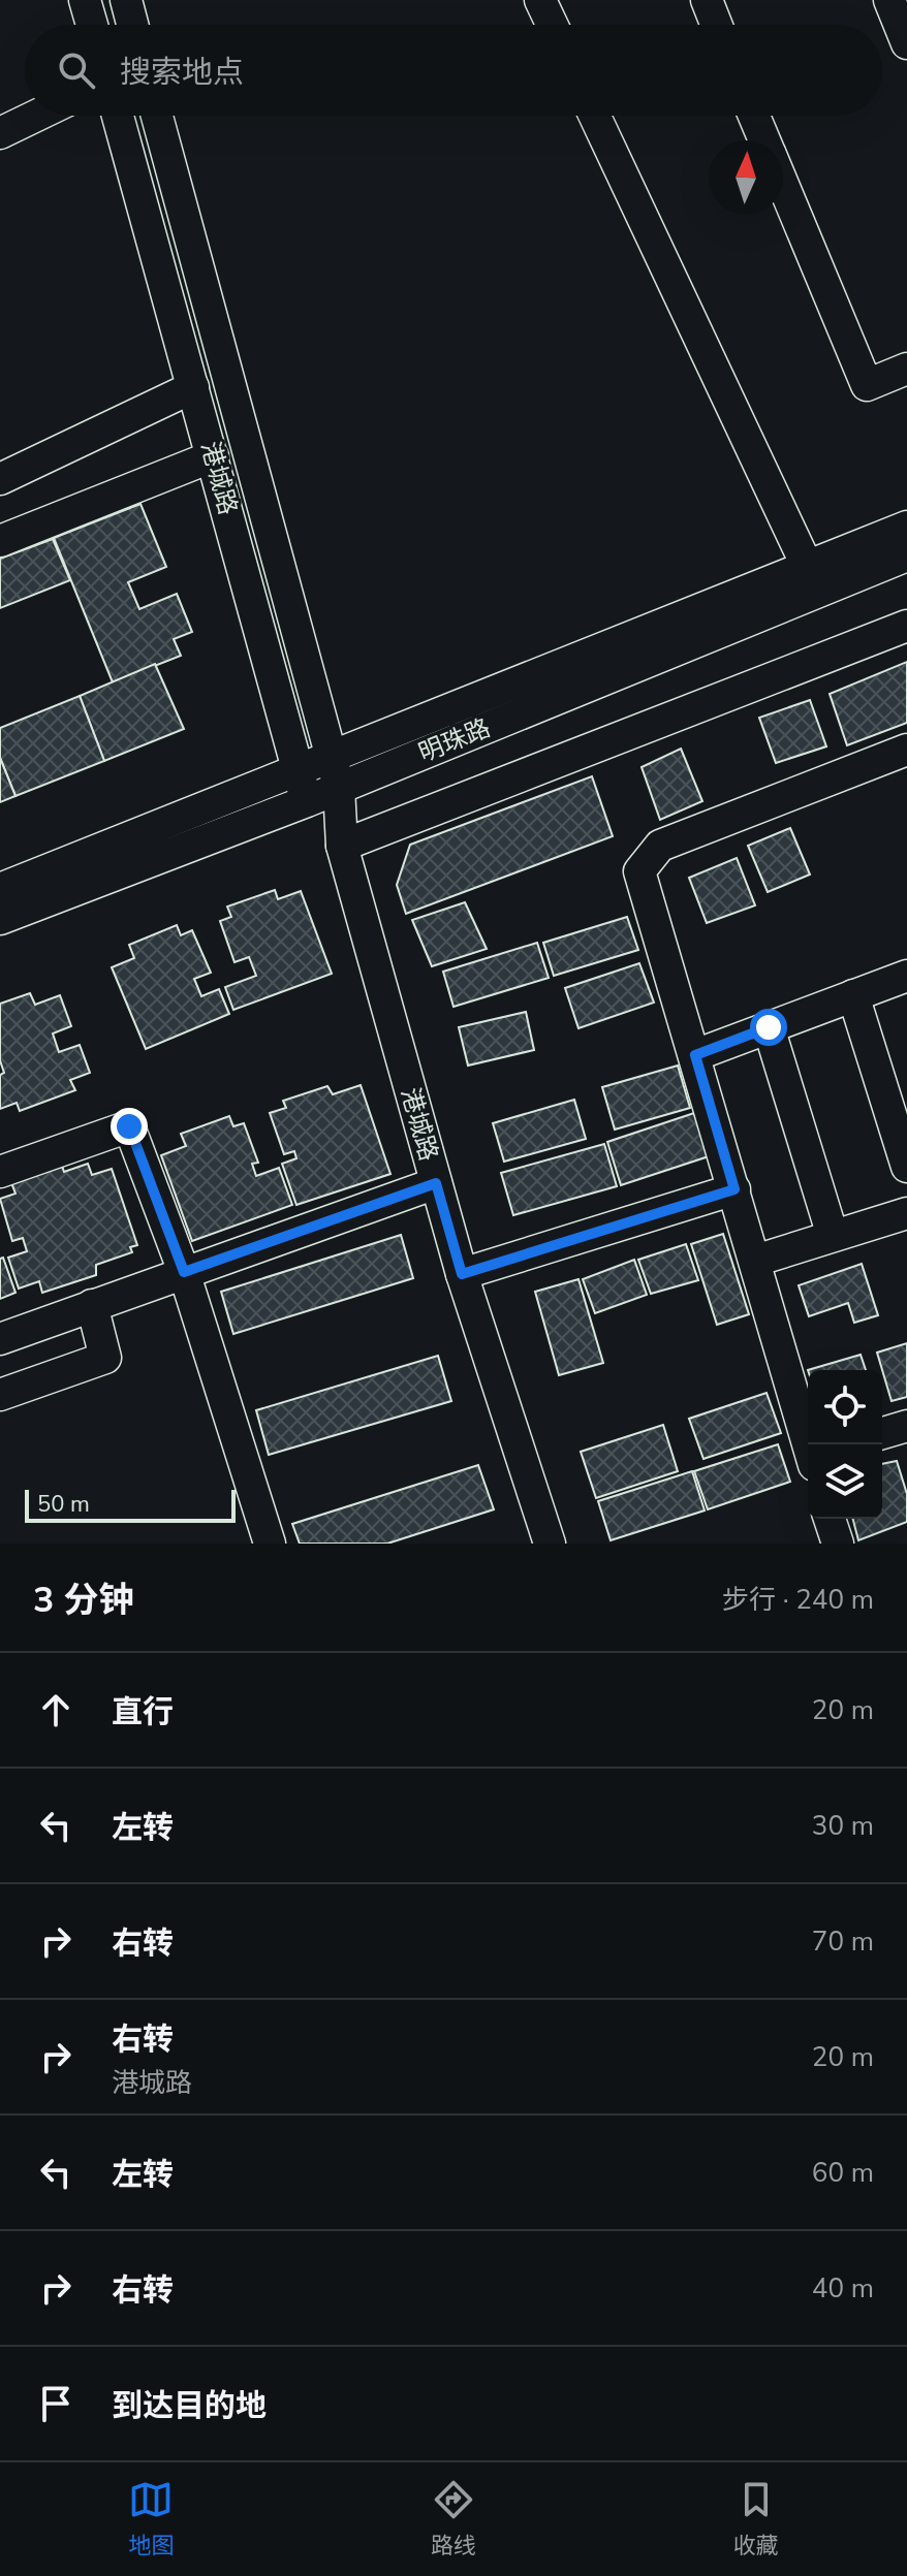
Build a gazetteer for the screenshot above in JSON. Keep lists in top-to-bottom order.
{
  "streets": {
    "street": ["港城路", "明珠路"]
  },
  "crossings": [
    ["港城路", "明珠路"]
  ],
  "scale_bar": "50 m",
  "north": "top",
  "page": {
    "search": "搜索地点",
    "scale": "50 m",
    "heading": ["3 分钟", "步行 · 240 m"],
    "list": [
      ["直行", "20 m"],
      ["左转", "30 m"],
      ["右转", "70 m"],
      ["右转", "港城路", "20 m"],
      ["左转", "60 m"],
      ["右转", "40 m"],
      "到达目的地"
    ],
    "nav": ["地图", "路线", "收藏"]
  }
}
